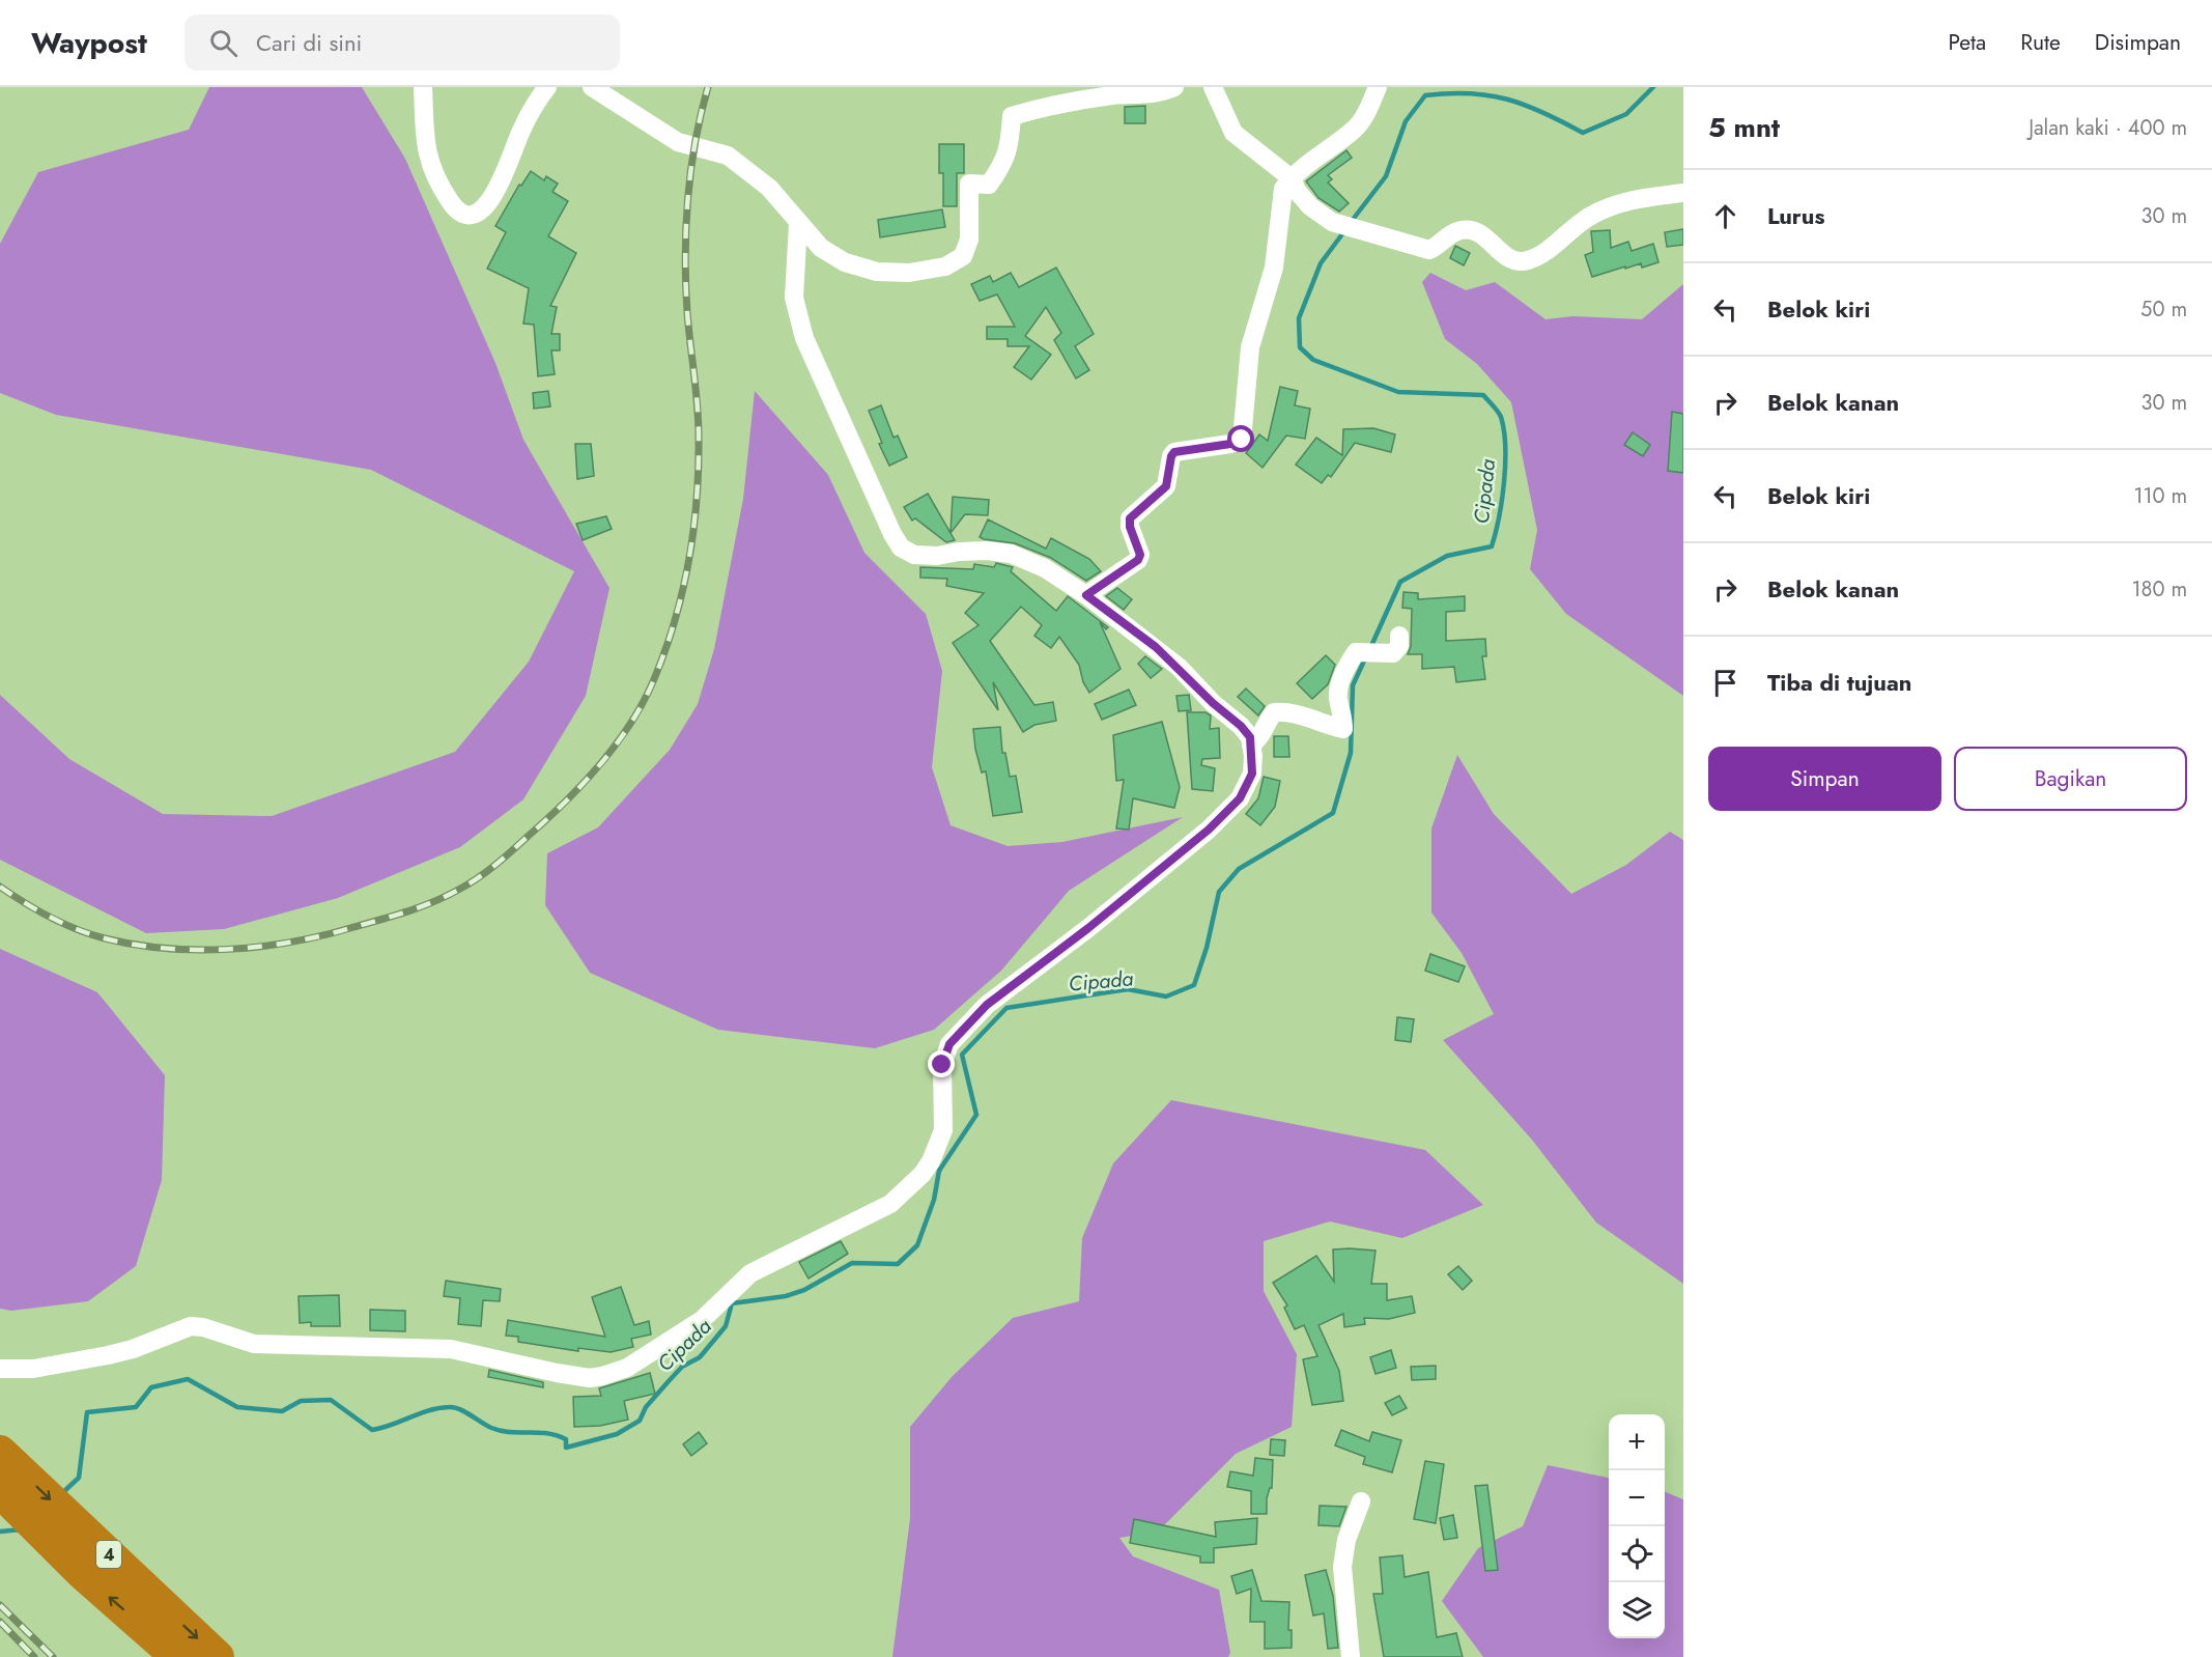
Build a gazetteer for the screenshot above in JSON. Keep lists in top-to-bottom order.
{
  "streets": {
    "highway": ["4"]
  },
  "water": ["Cipada"],
  "page": {
    "header": "Waypost",
    "search": "Cari di sini",
    "nav": ["Peta", "Rute", "Disimpan"],
    "heading": ["5 mnt", "Jalan kaki · 400 m"],
    "list": [
      ["Lurus", "30 m"],
      ["Belok kiri", "50 m"],
      ["Belok kanan", "30 m"],
      ["Belok kiri", "110 m"],
      ["Belok kanan", "180 m"],
      "Tiba di tujuan"
    ],
    "buttons": ["Simpan", "Bagikan"],
    "map_buttons": ["+", "−"]
  }
}
